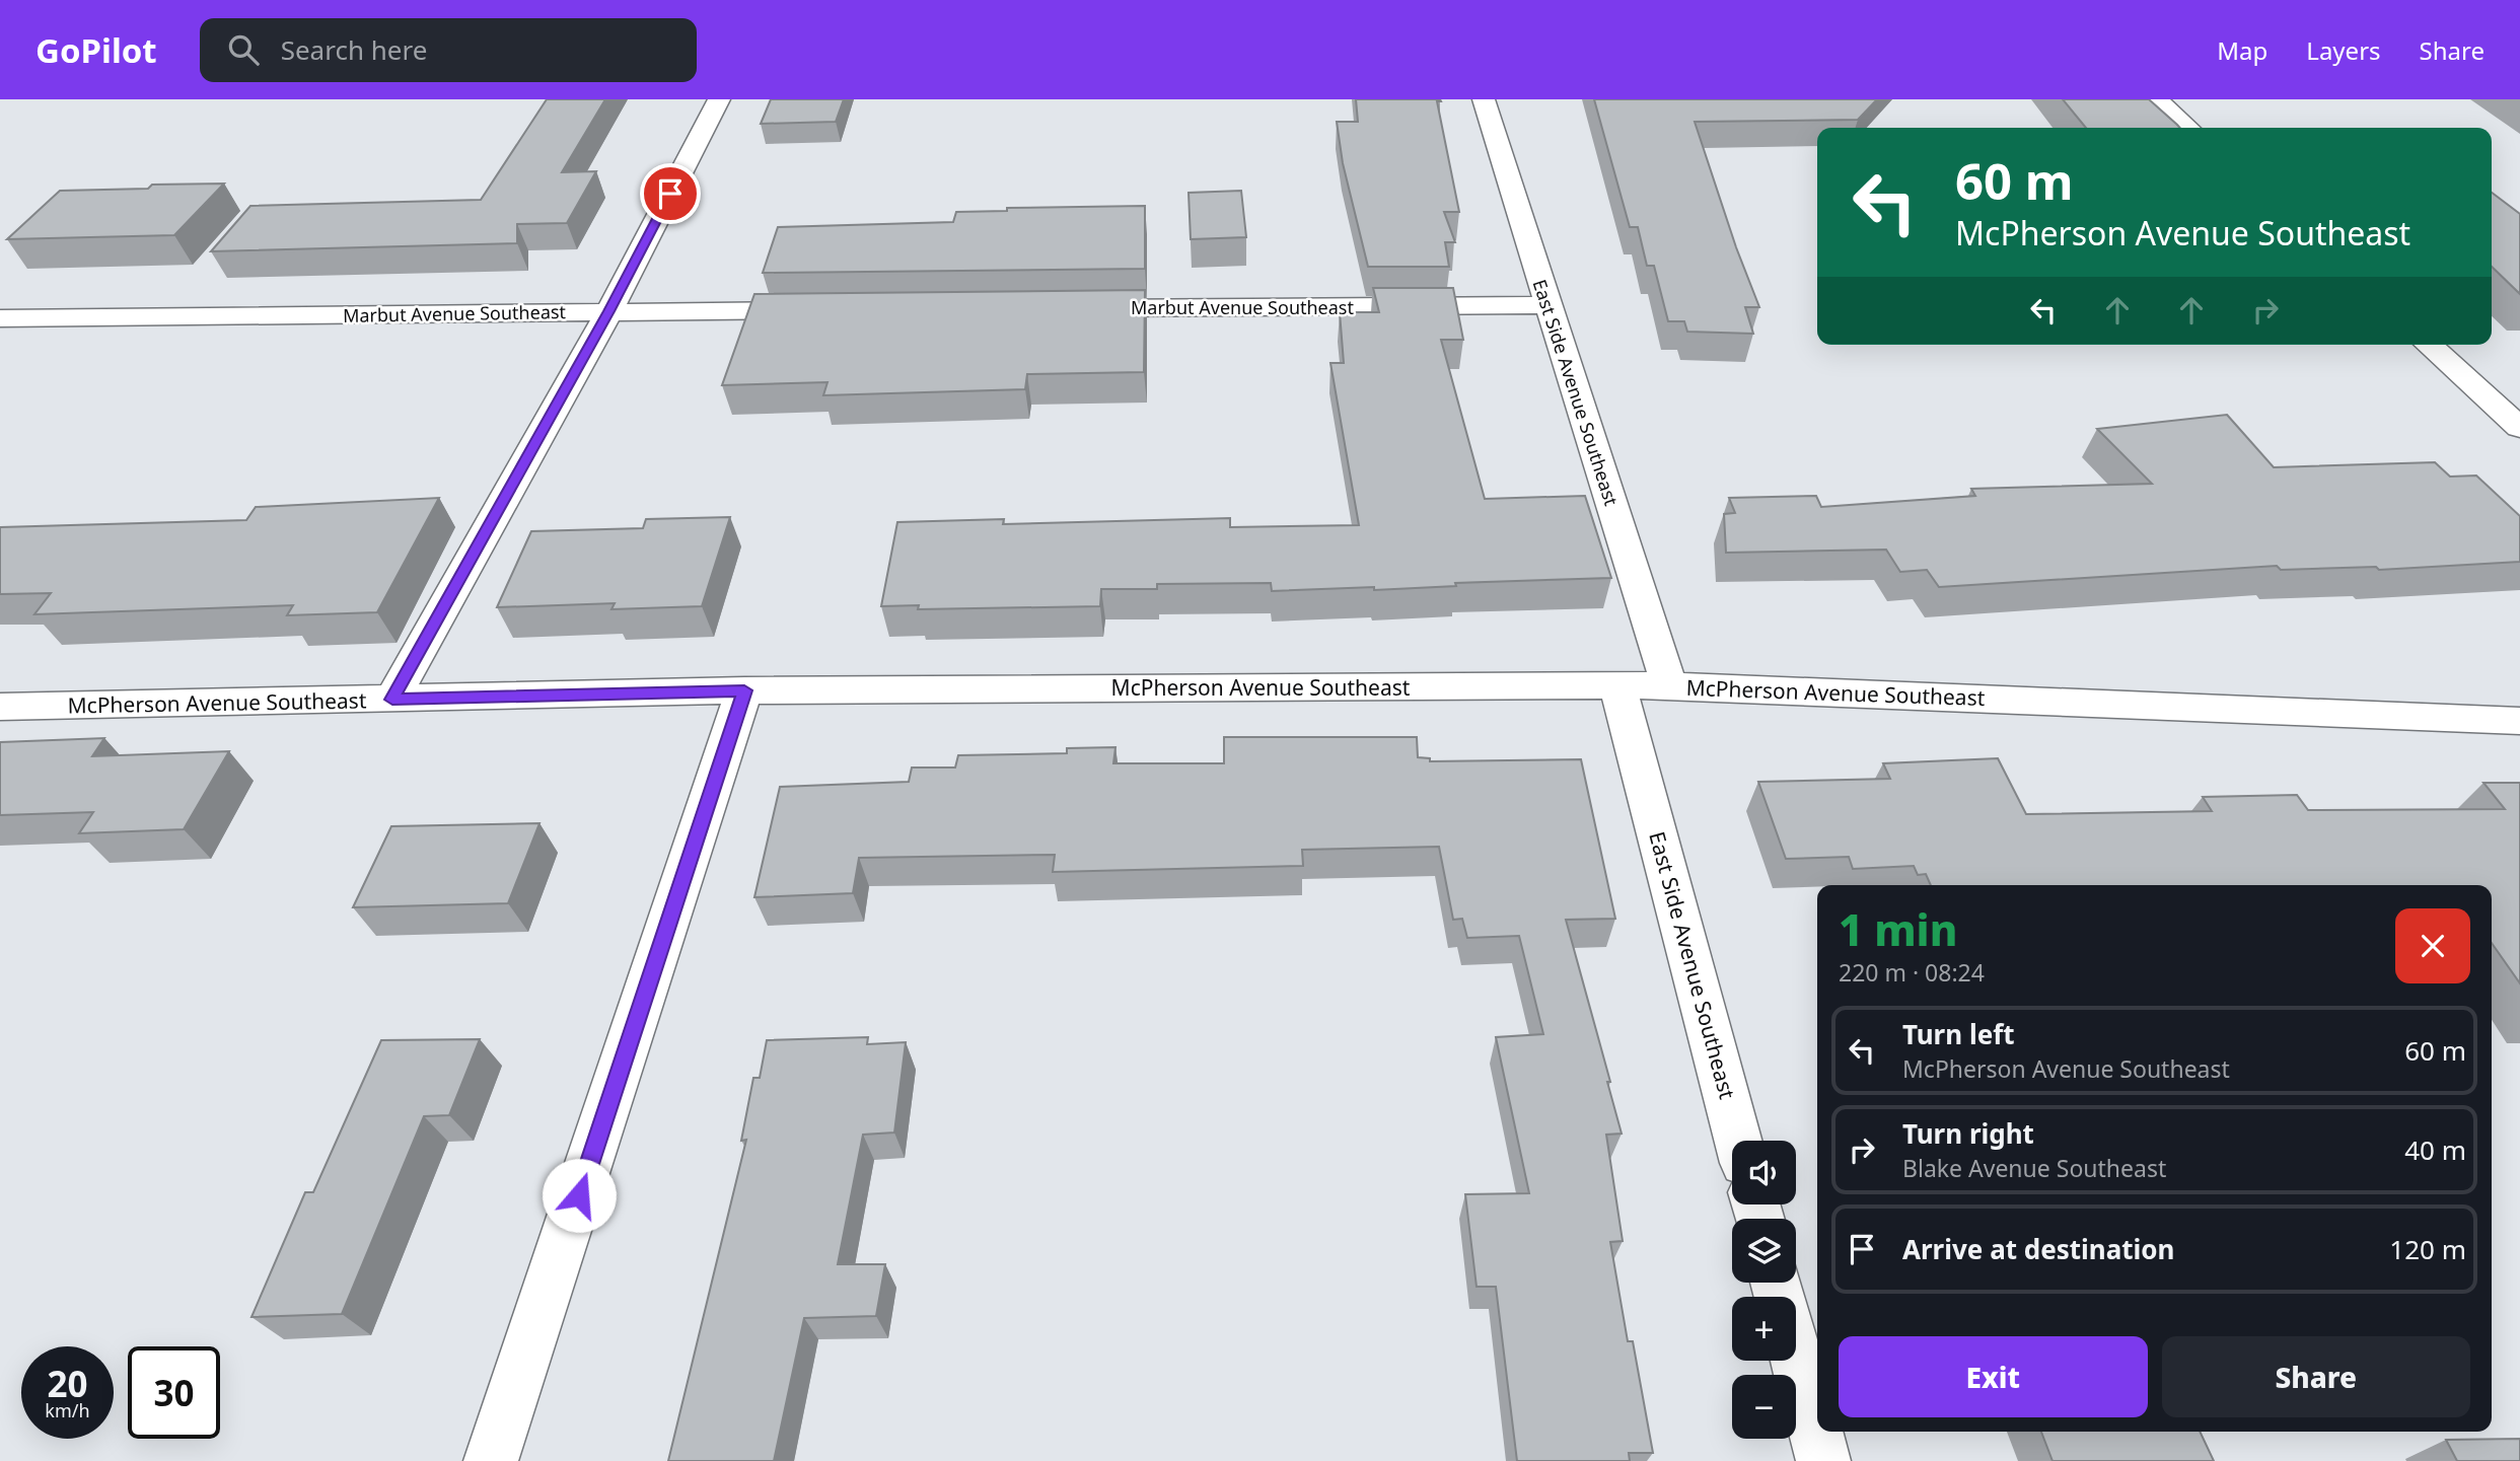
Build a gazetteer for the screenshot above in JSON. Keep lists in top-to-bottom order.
{
  "streets": {
    "street": ["Marbut Avenue Southeast", "East Side Avenue Southeast", "McPherson Avenue Southeast"]
  },
  "crossings": [
    ["Marbut Avenue Southeast", "East Side Avenue Southeast"],
    ["East Side Avenue Southeast", "McPherson Avenue Southeast"]
  ],
  "page": {
    "header": "GoPilot",
    "search": "Search here",
    "nav": ["Map", "Layers", "Share"],
    "turn": ["60 m", "McPherson Avenue Southeast"],
    "heading": ["1 min", "220 m · 08:24"],
    "list": [
      {
        "name": "Turn left",
        "note": "McPherson Avenue Southeast",
        "value": "60 m"
      },
      {
        "name": "Turn right",
        "note": "Blake Avenue Southeast",
        "value": "40 m"
      },
      {
        "name": "Arrive at destination",
        "value": "120 m"
      }
    ],
    "map_buttons": ["+", "−"],
    "buttons": ["Exit", "Share"],
    "speed": "20 km/h",
    "limit": "30"
  }
}
